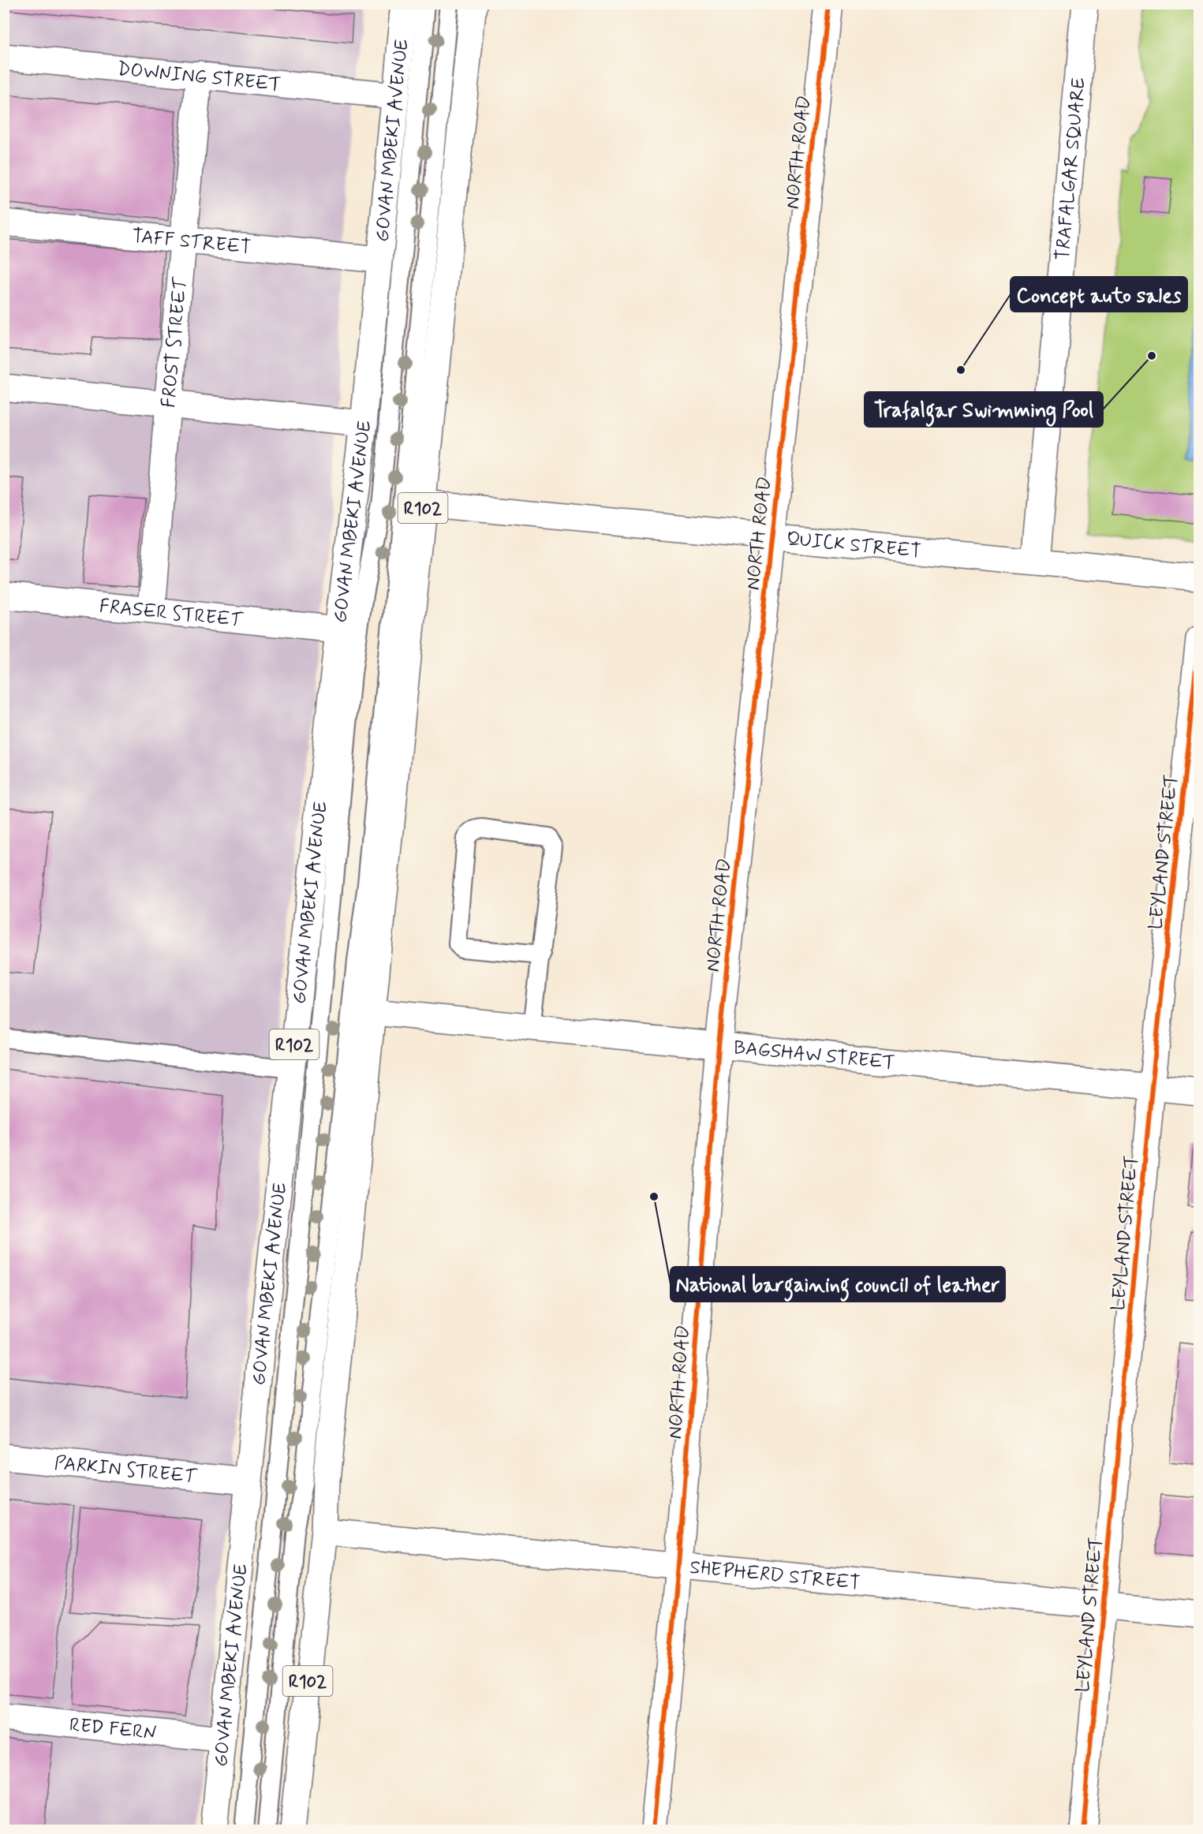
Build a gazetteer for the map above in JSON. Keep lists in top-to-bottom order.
{
  "streets": {
    "street": [
      "DOWNING STREET",
      "GOVAN MBEKI AVENUE",
      "NORTH ROAD",
      "TRAFALGAR SQUARE",
      "TAFF STREET",
      "FROST STREET",
      "R102",
      "QUICK STREET",
      "FRASER STREET",
      "LEYLAND STREET",
      "BAGSHAW STREET",
      "PARKIN STREET",
      "SHEPHERD STREET",
      "RED FERN"
    ]
  },
  "crossings": [
    ["DOWNING STREET", "GOVAN MBEKI AVENUE"],
    ["DOWNING STREET", "FROST STREET"],
    ["GOVAN MBEKI AVENUE", "TAFF STREET"],
    ["GOVAN MBEKI AVENUE", "FRASER STREET"],
    ["GOVAN MBEKI AVENUE", "PARKIN STREET"],
    ["GOVAN MBEKI AVENUE", "RED FERN"],
    ["NORTH ROAD", "QUICK STREET"],
    ["NORTH ROAD", "BAGSHAW STREET"],
    ["NORTH ROAD", "SHEPHERD STREET"],
    ["TRAFALGAR SQUARE", "QUICK STREET"],
    ["TAFF STREET", "FROST STREET"],
    ["FROST STREET", "FRASER STREET"],
    ["R102", "QUICK STREET"],
    ["R102", "BAGSHAW STREET"],
    ["R102", "SHEPHERD STREET"],
    ["LEYLAND STREET", "BAGSHAW STREET"],
    ["LEYLAND STREET", "SHEPHERD STREET"]
  ],
  "places": ["Trafalgar Swimming Pool", "Concept auto sales", "National bargaining council of leather"]
}
